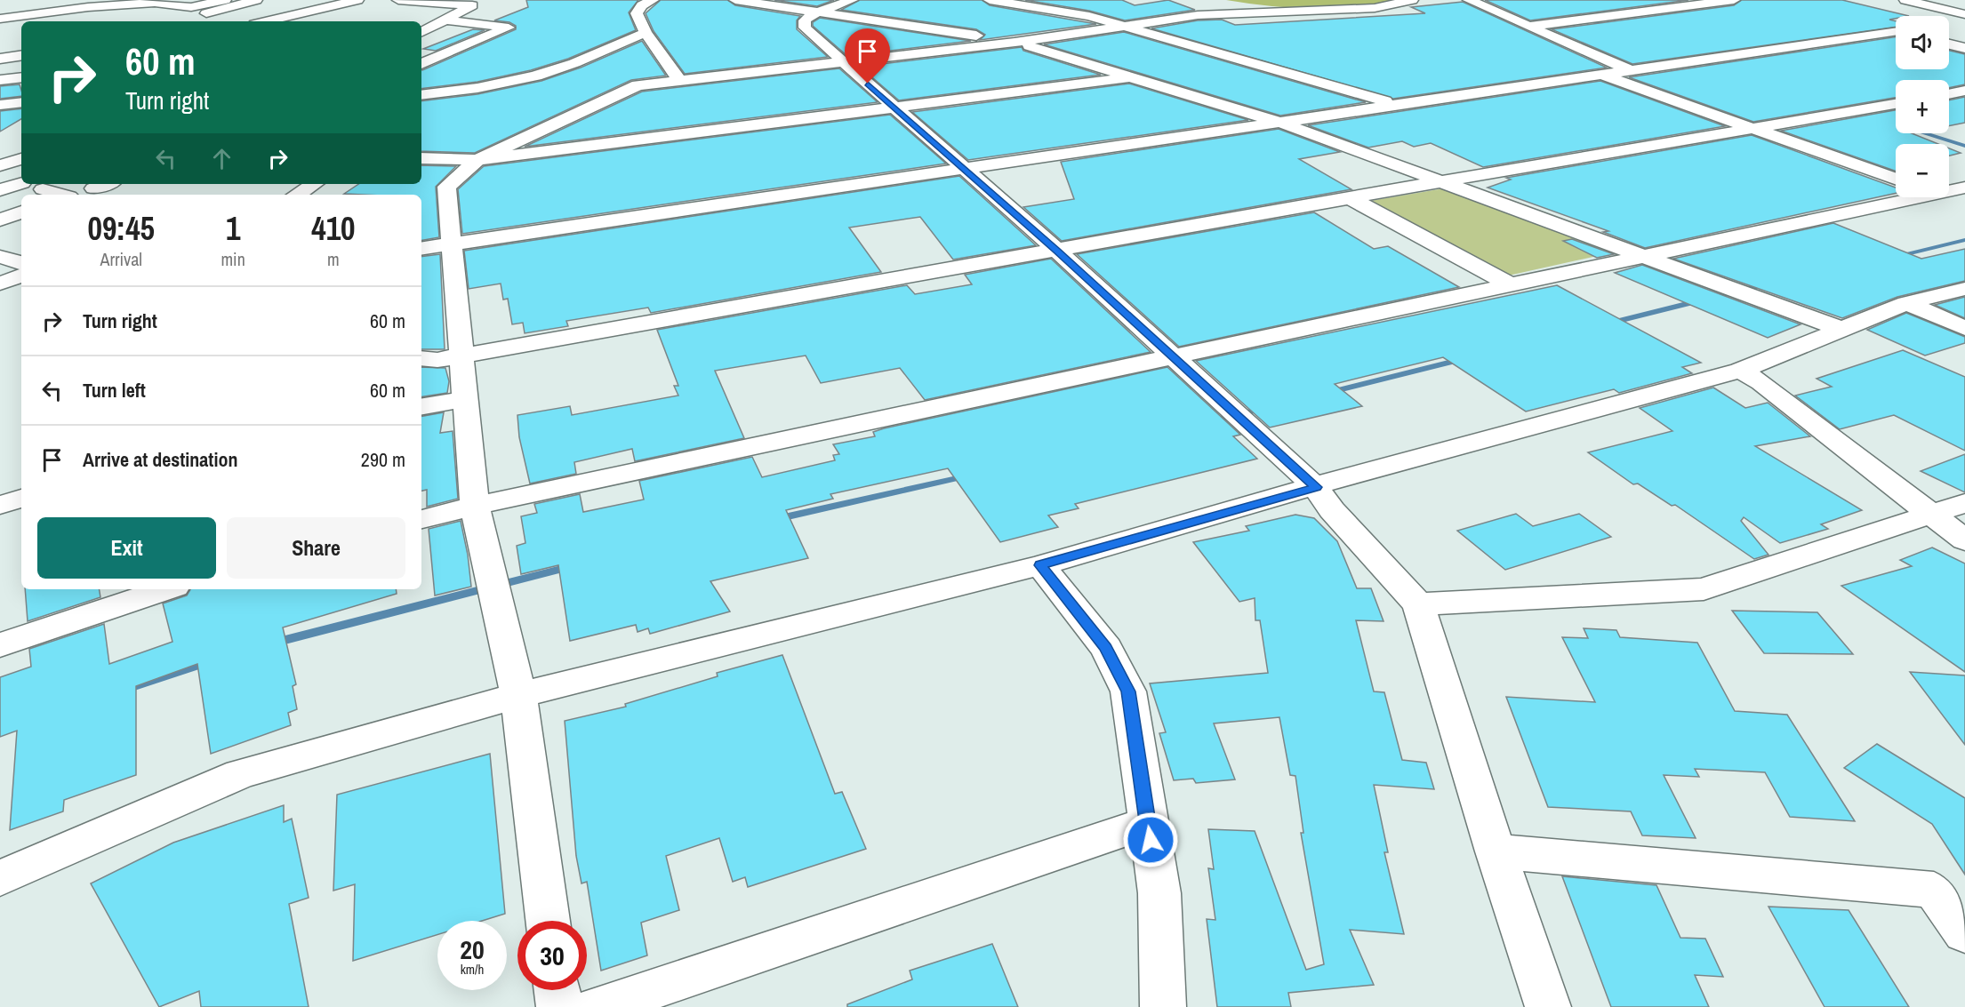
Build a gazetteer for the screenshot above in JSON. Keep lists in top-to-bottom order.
{
  "page": {
    "map_buttons": ["+", "−"],
    "turn": ["60 m", "Turn right"],
    "eta": [
      "09:45",
      "Arrival",
      "1",
      "min",
      "410",
      "m"
    ],
    "list": [
      {
        "name": "Turn right",
        "value": "60 m"
      },
      {
        "name": "Turn left",
        "value": "60 m"
      },
      {
        "name": "Arrive at destination",
        "value": "290 m"
      }
    ],
    "buttons": ["Exit", "Share"],
    "speed": "20 km/h",
    "limit": "30"
  }
}
